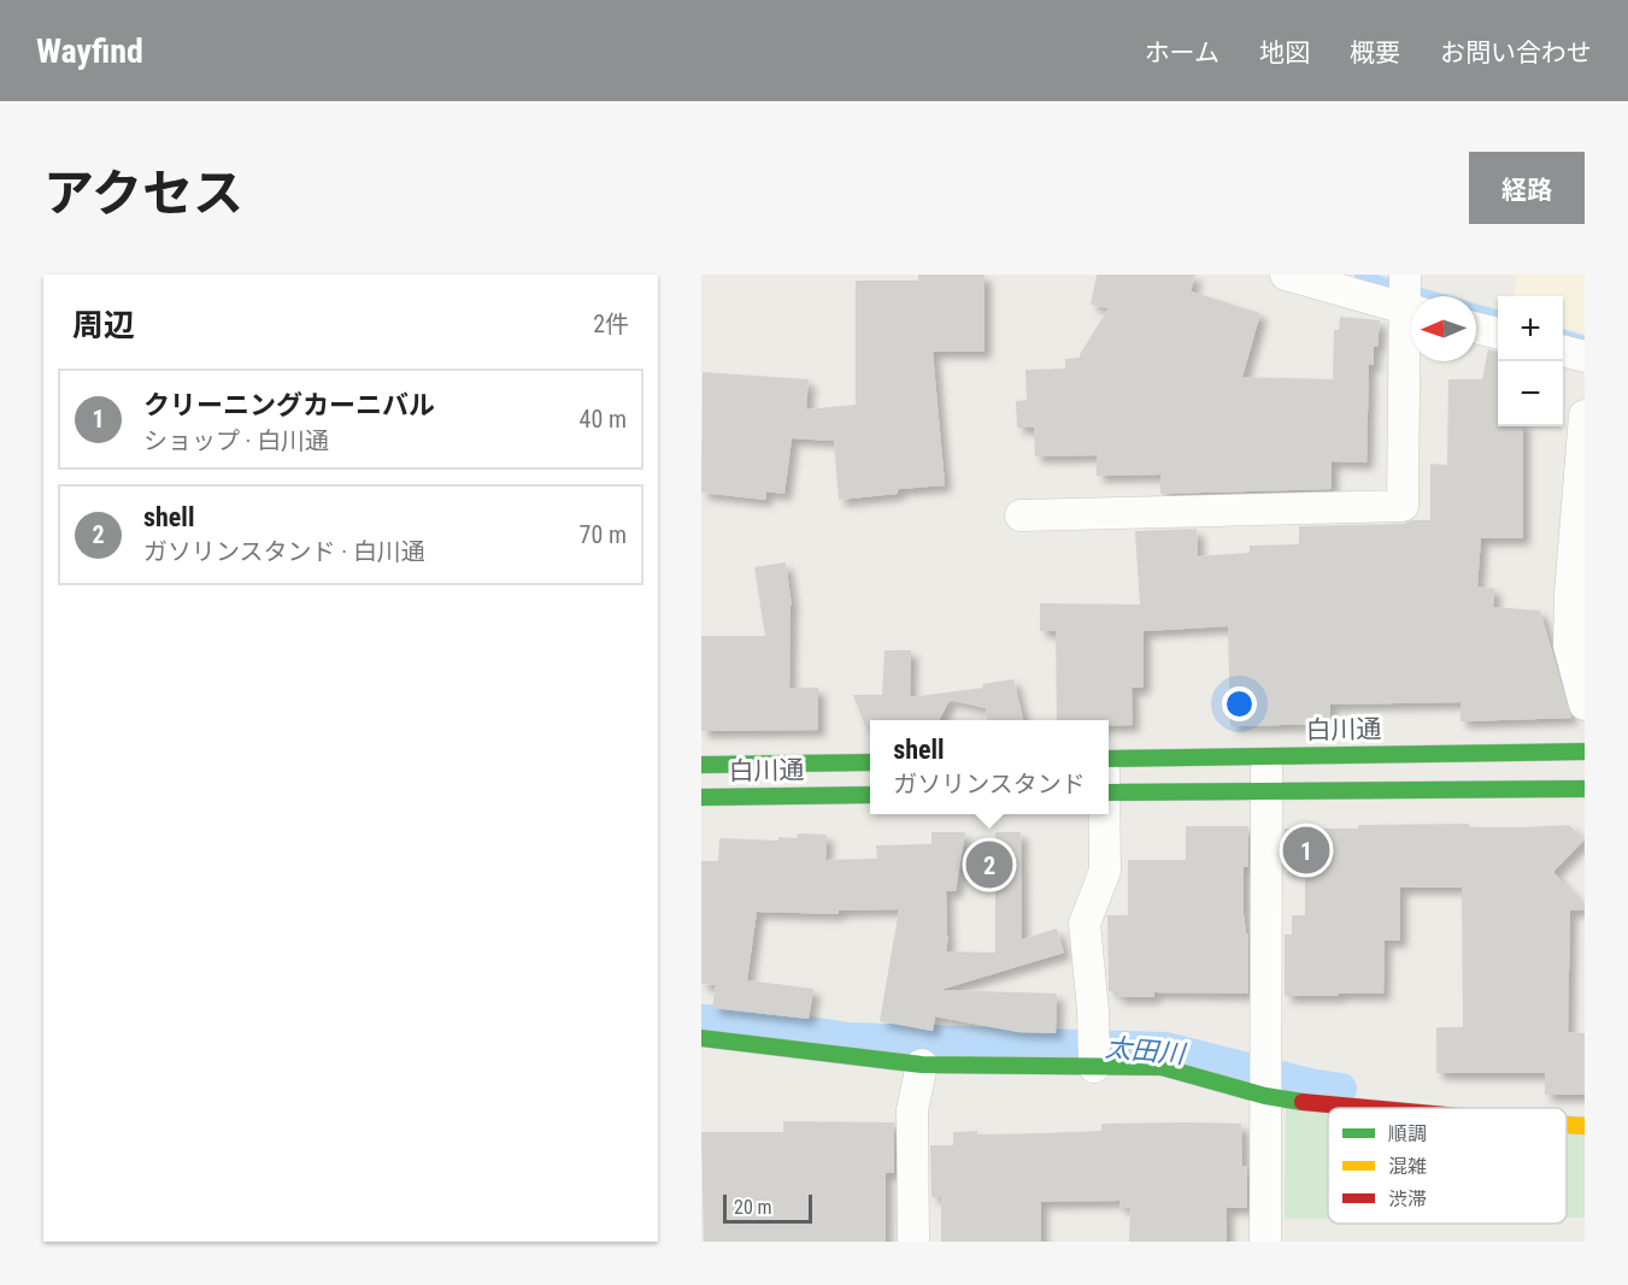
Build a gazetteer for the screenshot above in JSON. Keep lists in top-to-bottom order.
{
  "streets": {
    "street": ["白川通"]
  },
  "water": ["太田川"],
  "legend": ["順調", "混雑", "渋滞"],
  "scale_bar": "20 m",
  "north": "left",
  "page": {
    "header": "Wayfind",
    "nav": [
      "ホーム",
      "地図",
      "概要",
      "お問い合わせ"
    ],
    "title": "アクセス",
    "buttons": "経路",
    "heading": ["周辺", "2件"],
    "map_buttons": ["+", "−"],
    "list": [
      {
        "mark": "1",
        "name": "クリーニングカーニバル",
        "note": "ショップ · 白川通",
        "value": "40 m"
      },
      {
        "mark": "2",
        "name": "shell",
        "note": "ガソリンスタンド · 白川通",
        "value": "70 m"
      }
    ],
    "popup": ["shell", "ガソリンスタンド"],
    "pins": ["1", "2"],
    "scale": "20 m"
  }
}
